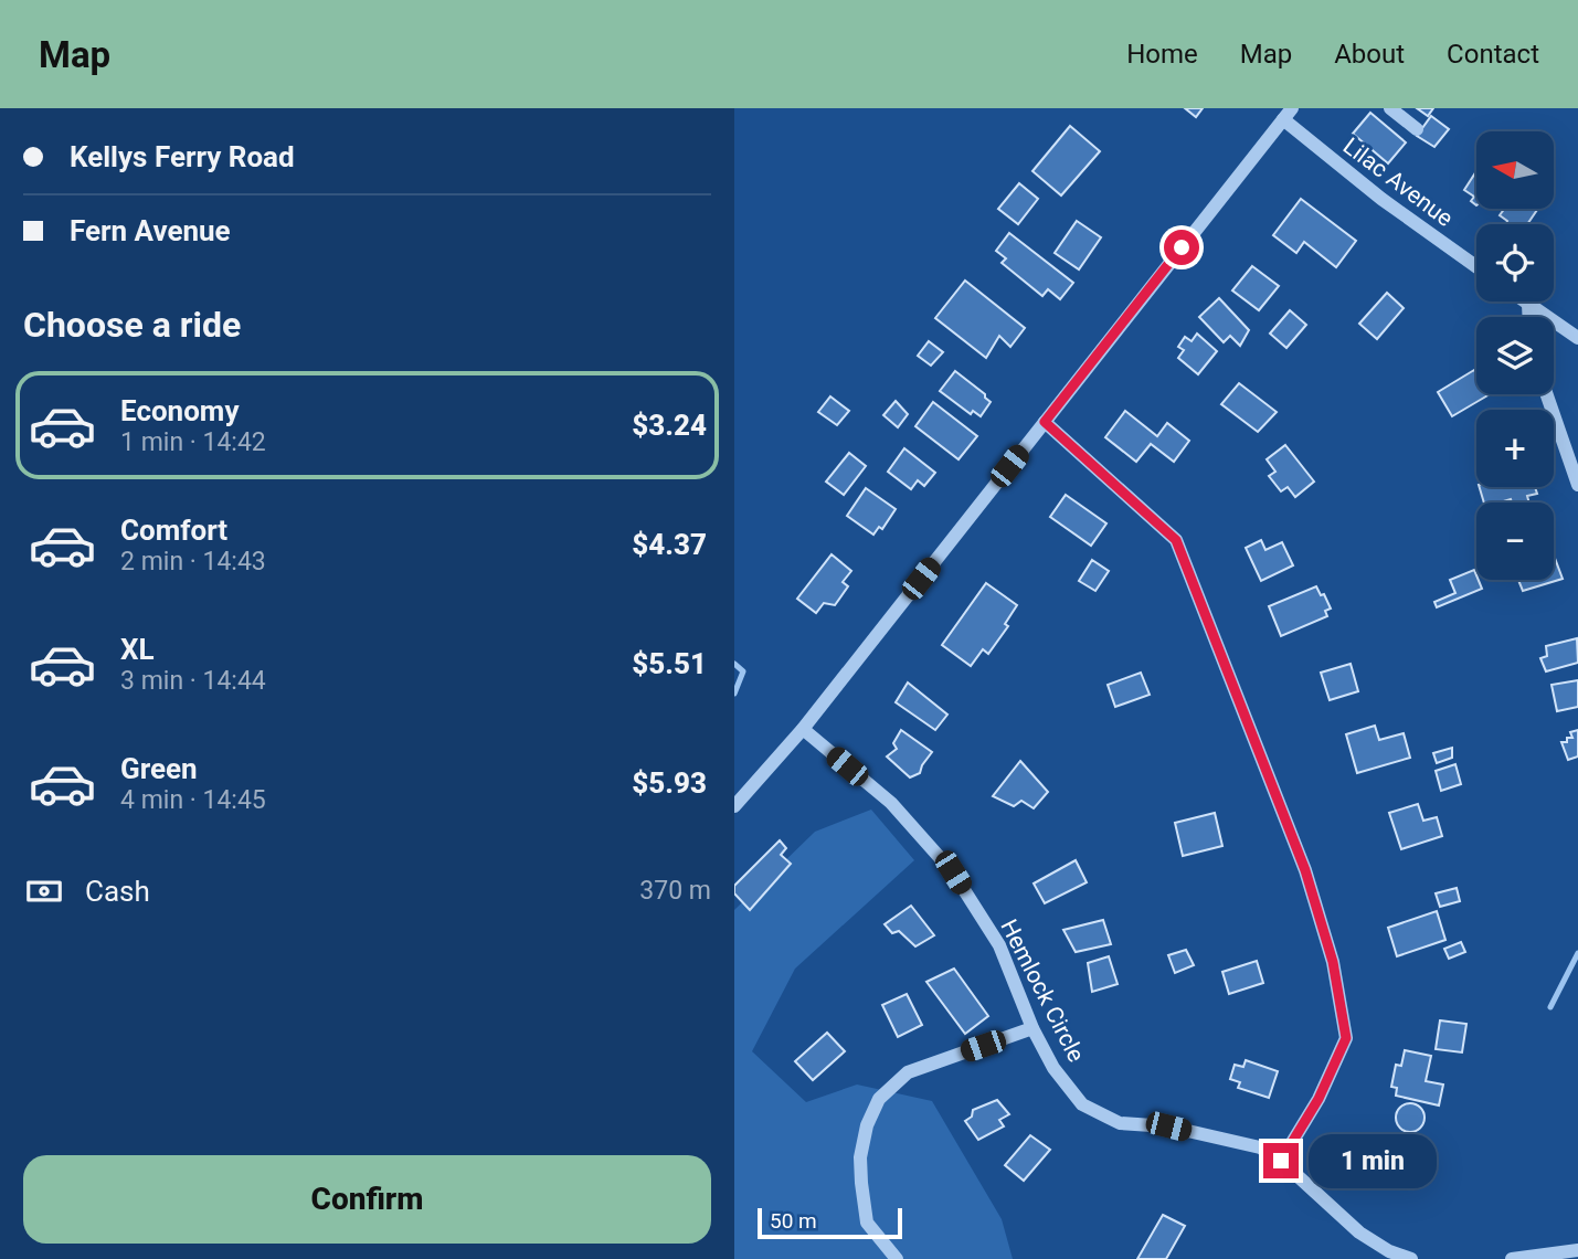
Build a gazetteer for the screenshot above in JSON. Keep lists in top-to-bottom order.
{
  "streets": {
    "street": ["Lilac Avenue", "Hemlock Circle"]
  },
  "scale_bar": "50 m",
  "north": "left",
  "page": {
    "header": "Map",
    "nav": [
      "Home",
      "Map",
      "About",
      "Contact"
    ],
    "banner": ["Kellys Ferry Road", "Fern Avenue"],
    "map_buttons": ["+", "−"],
    "heading": "Choose a ride",
    "list": [
      {
        "name": "Economy",
        "note": "1 min · 14:42",
        "value": "$3.24"
      },
      {
        "name": "Comfort",
        "note": "2 min · 14:43",
        "value": "$4.37"
      },
      {
        "name": "XL",
        "note": "3 min · 14:44",
        "value": "$5.51"
      },
      {
        "name": "Green",
        "note": "4 min · 14:45",
        "value": "$5.93"
      }
    ],
    "pay": ["Cash", "370 m"],
    "bubble": "1 min",
    "buttons": "Confirm",
    "scale": "50 m"
  }
}
